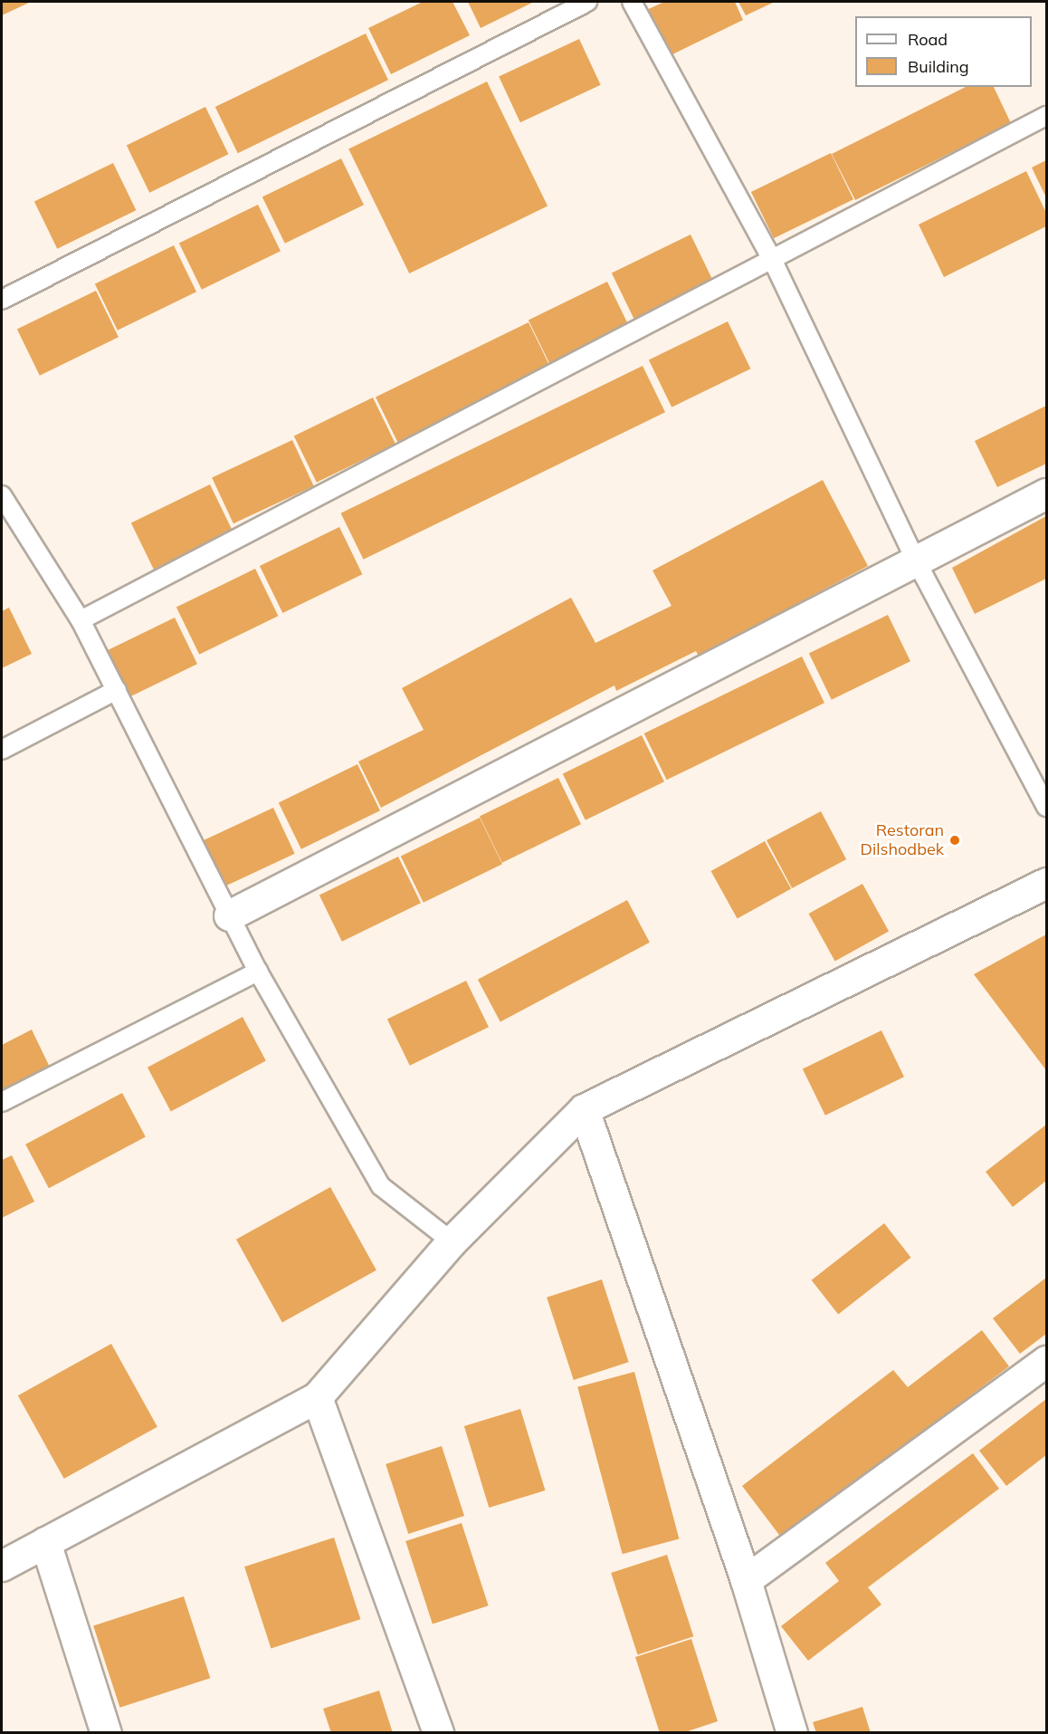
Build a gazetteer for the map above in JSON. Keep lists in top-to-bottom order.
{
  "places": ["Restoran Dilshodbek"],
  "legend": ["Road", "Building"]
}
